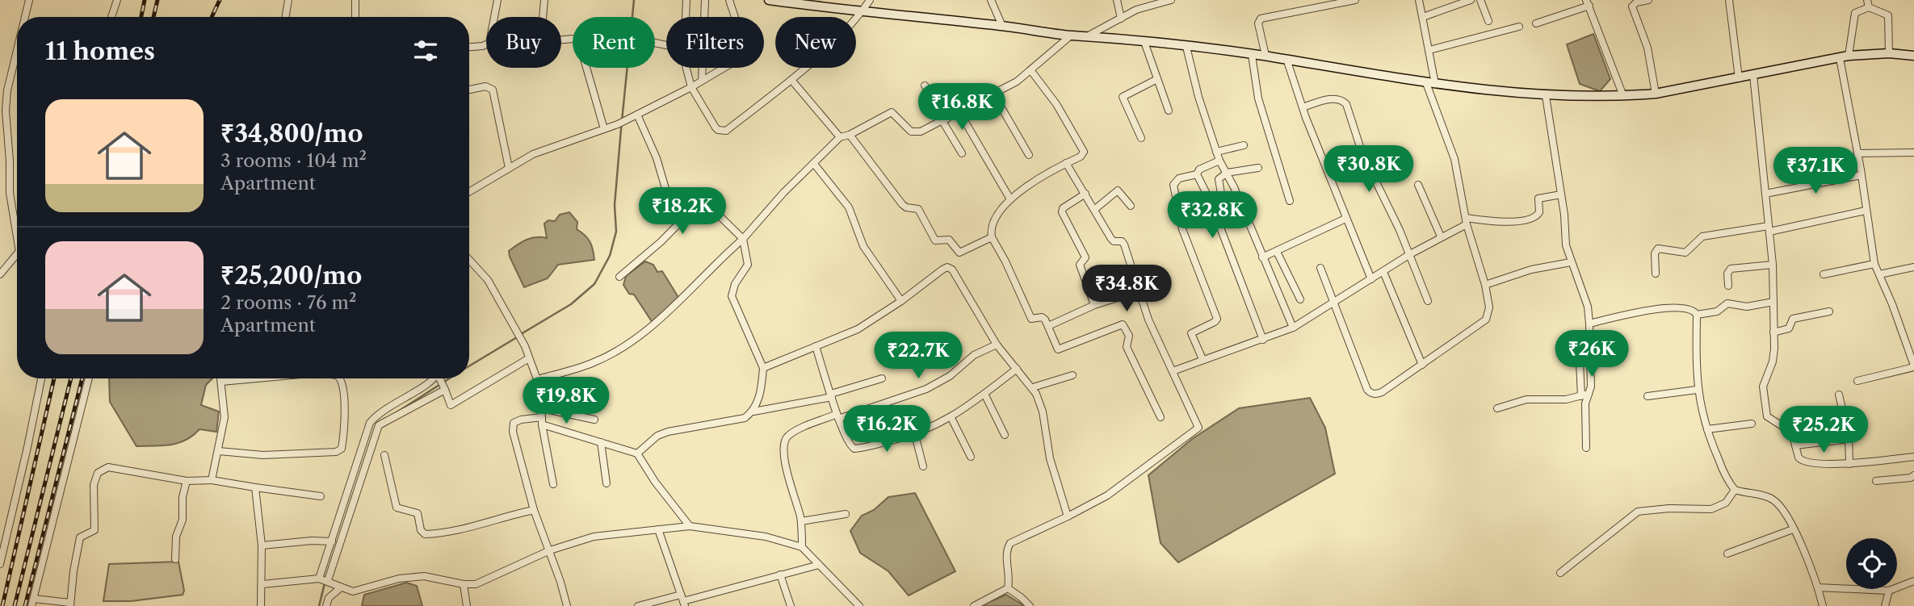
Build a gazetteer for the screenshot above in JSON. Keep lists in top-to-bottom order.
{
  "page": {
    "chip": [
      "Buy",
      "Rent",
      "Filters",
      "New"
    ],
    "heading": "11 homes",
    "price": [
      "₹16.8K",
      "₹30.8K",
      "₹37.1K",
      "₹18.2K",
      "₹32.8K",
      "₹34.8K",
      "₹26K",
      "₹22.7K",
      "₹19.8K",
      "₹16.2K",
      "₹25.2K"
    ],
    "list": [
      {
        "name": "₹34,800/mo",
        "note": "3 rooms · 104 m² · Apartment"
      },
      {
        "name": "₹25,200/mo",
        "note": "2 rooms · 76 m² · Apartment"
      }
    ]
  }
}
